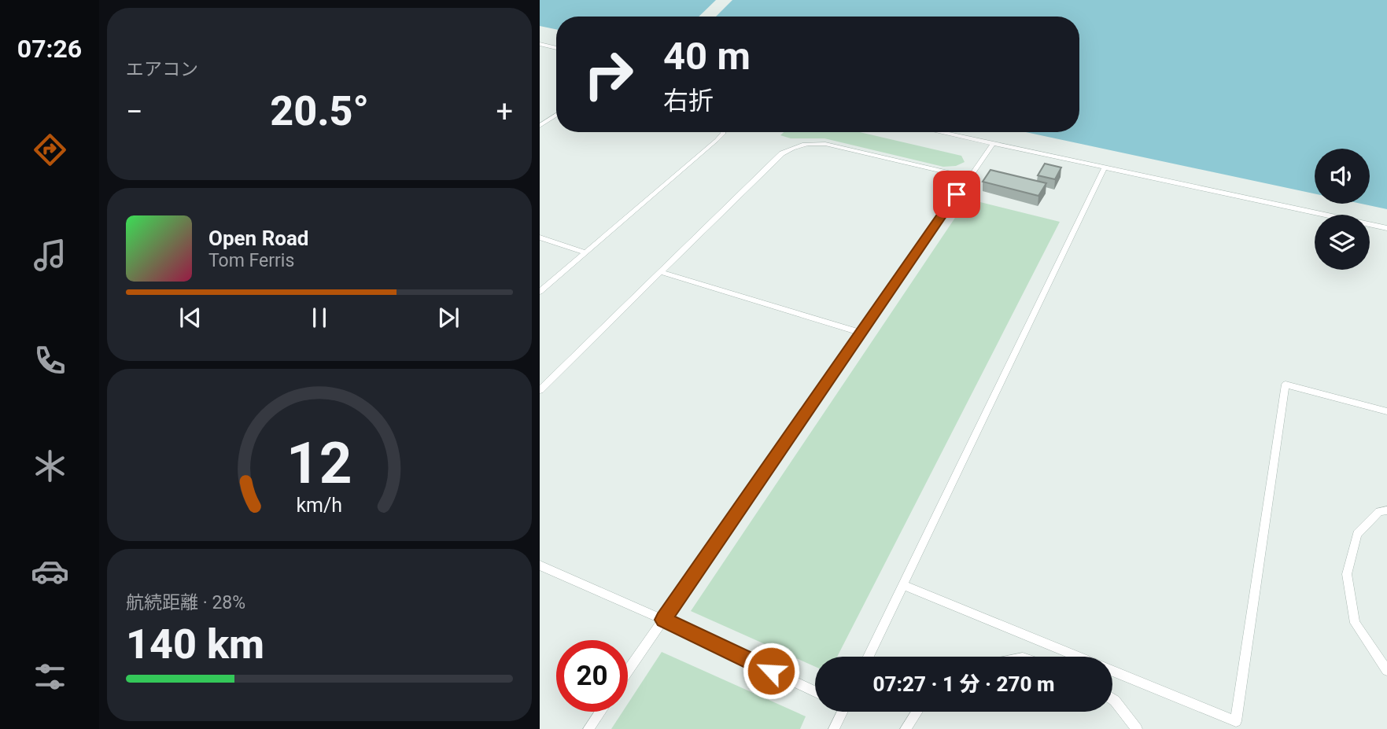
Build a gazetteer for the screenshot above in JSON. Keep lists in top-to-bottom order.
{
  "page": {
    "tabs": "07:26",
    "tile": [
      "エアコン",
      ["航続距離 · 28%", "140 km"]
    ],
    "turn": ["40 m", "右折"],
    "heat": ["−", "20.5°", "+"],
    "song": ["Open Road", "Tom Ferris"],
    "limit": "20",
    "trip": "07:27 · 1 分 · 270 m",
    "gauge": ["12", "km/h"]
  }
}
